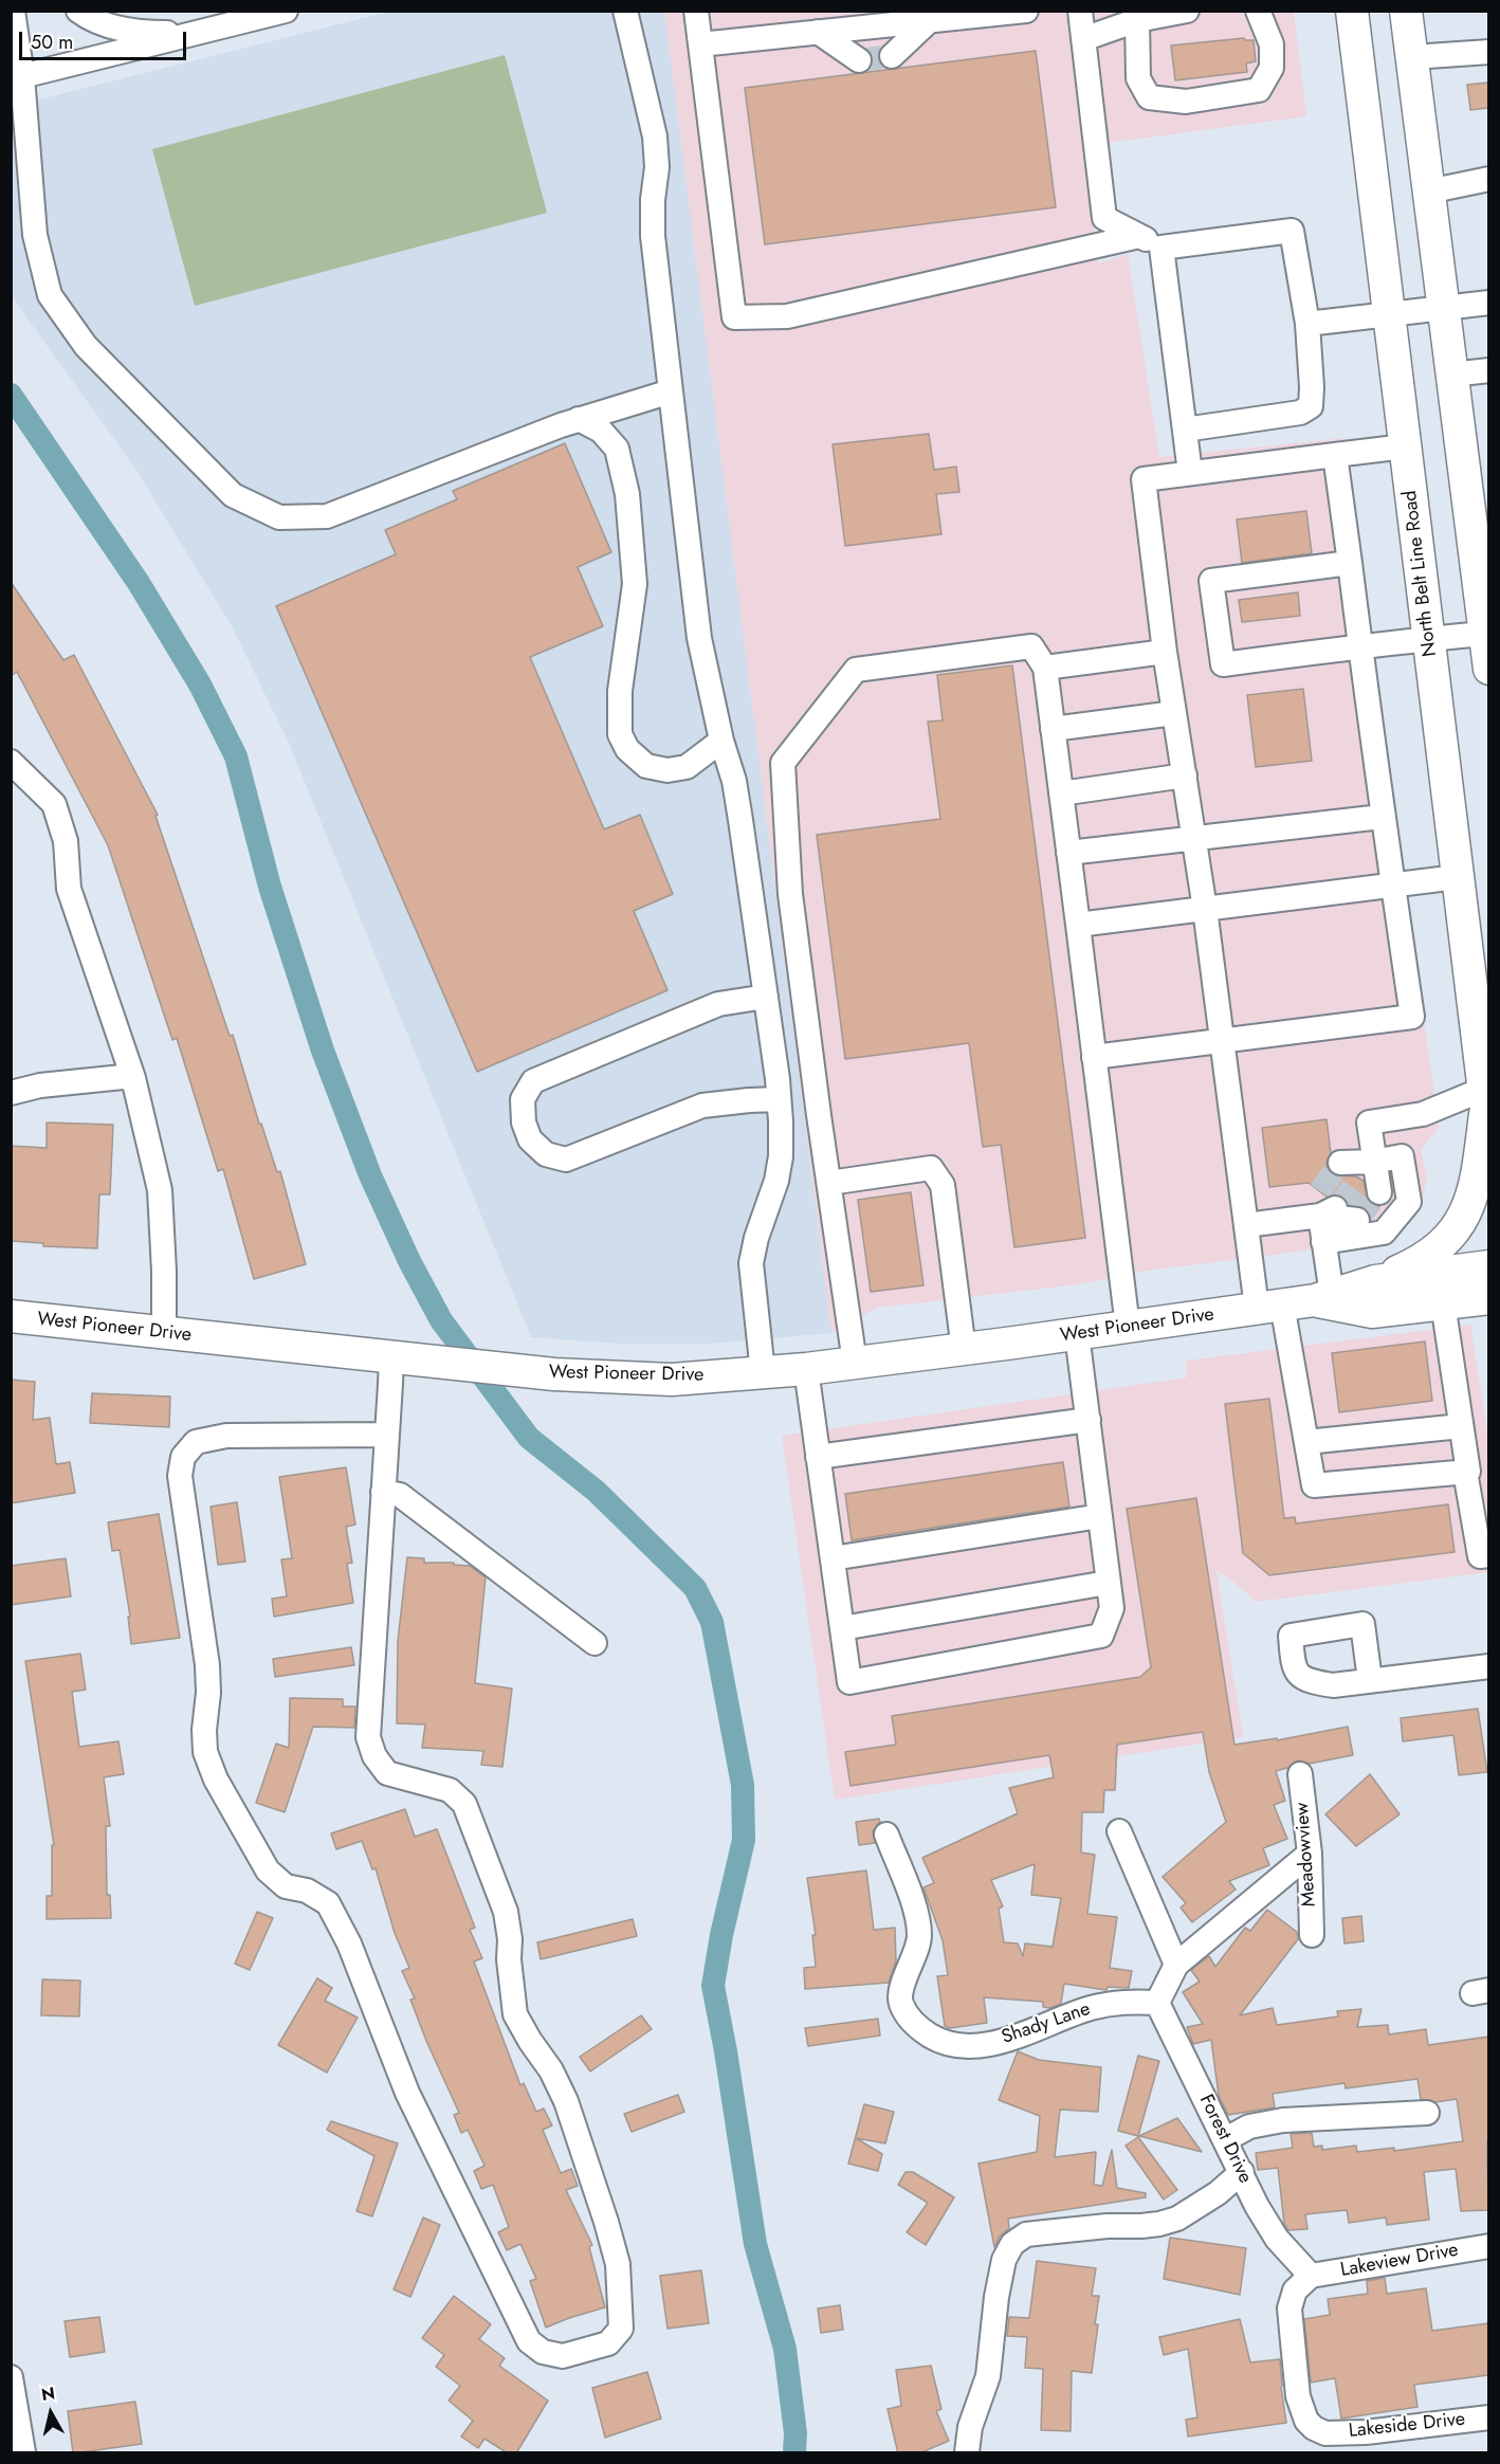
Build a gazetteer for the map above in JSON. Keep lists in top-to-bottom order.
{
  "streets": {
    "main road": ["North Belt Line Road", "West Pioneer Drive"],
    "street": [
      "Meadowview",
      "Shady Lane",
      "Forest Drive",
      "Lakeview Drive",
      "Lakeside Drive"
    ]
  },
  "crossings": [
    ["North Belt Line Road", "West Pioneer Drive"],
    ["Shady Lane", "Forest Drive"],
    ["Forest Drive", "Lakeview Drive"],
    ["Forest Drive", "Lakeside Drive"],
    ["Lakeview Drive", "Lakeside Drive"]
  ],
  "scale_bar": "50 m",
  "north": "top"
}
